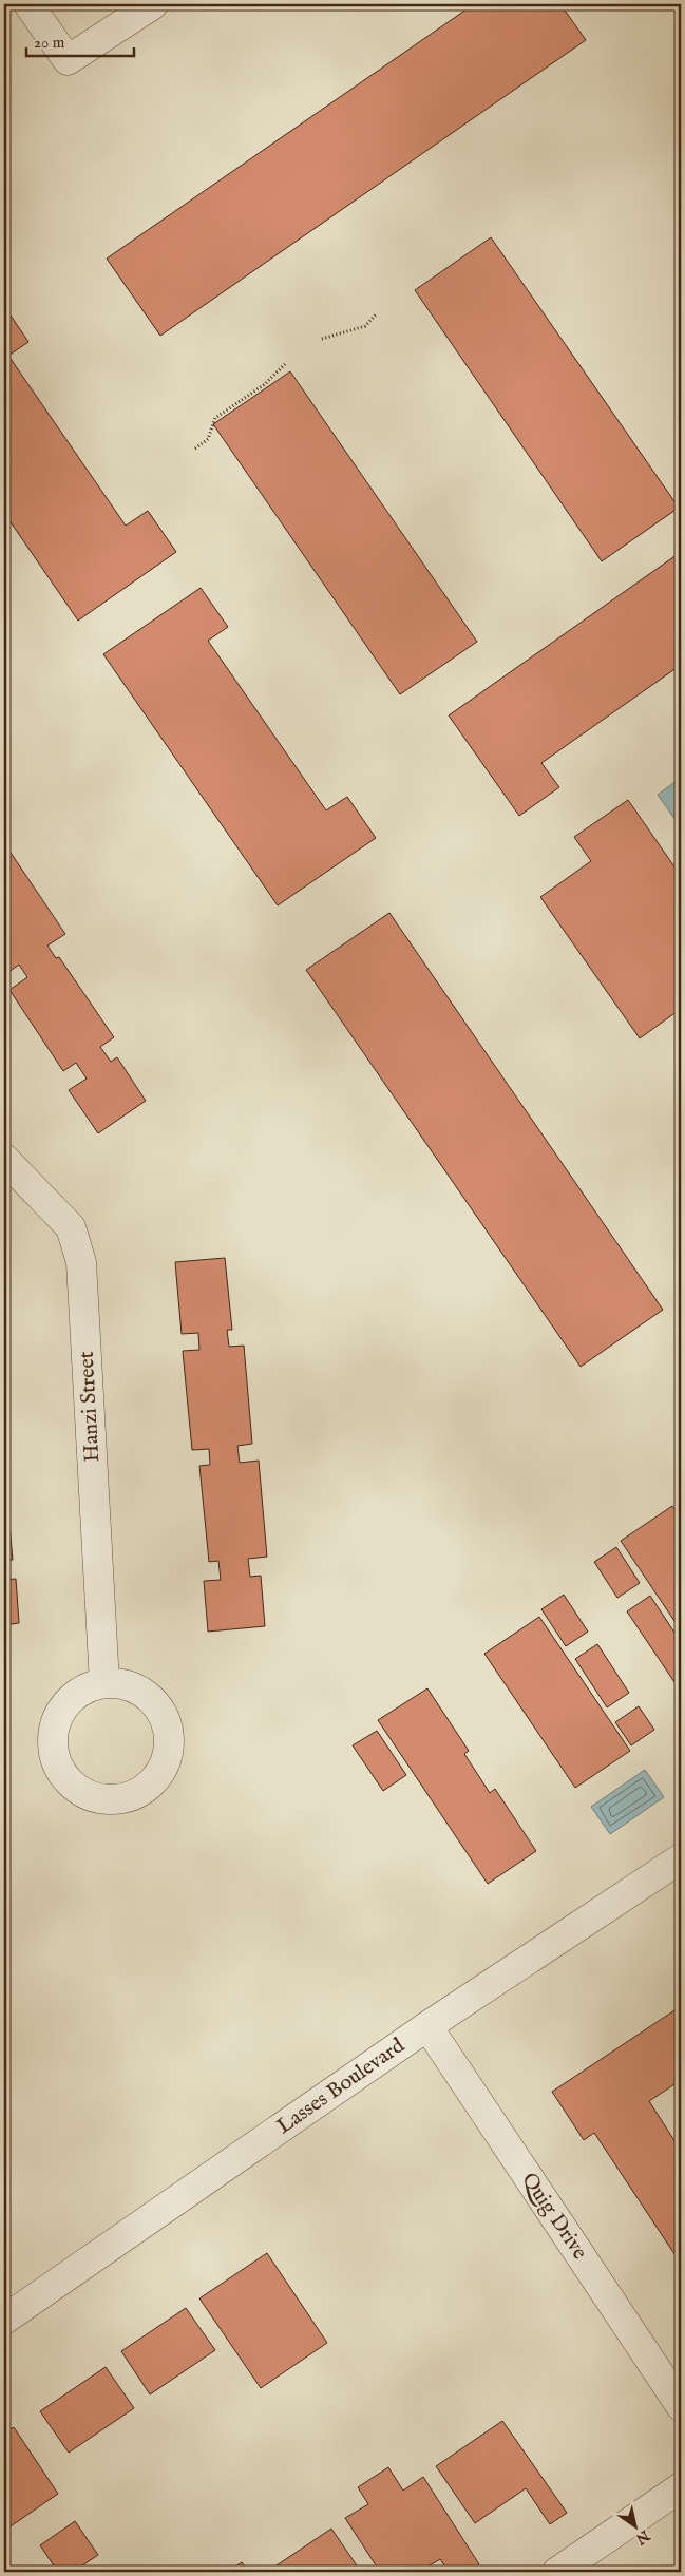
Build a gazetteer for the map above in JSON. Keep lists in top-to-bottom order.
{
  "streets": {
    "street": ["Hanzi Street", "Lasses Boulevard", "Quig Drive"]
  },
  "crossings": [
    ["Lasses Boulevard", "Quig Drive"]
  ],
  "scale_bar": "20 m",
  "north": "bottom right"
}
